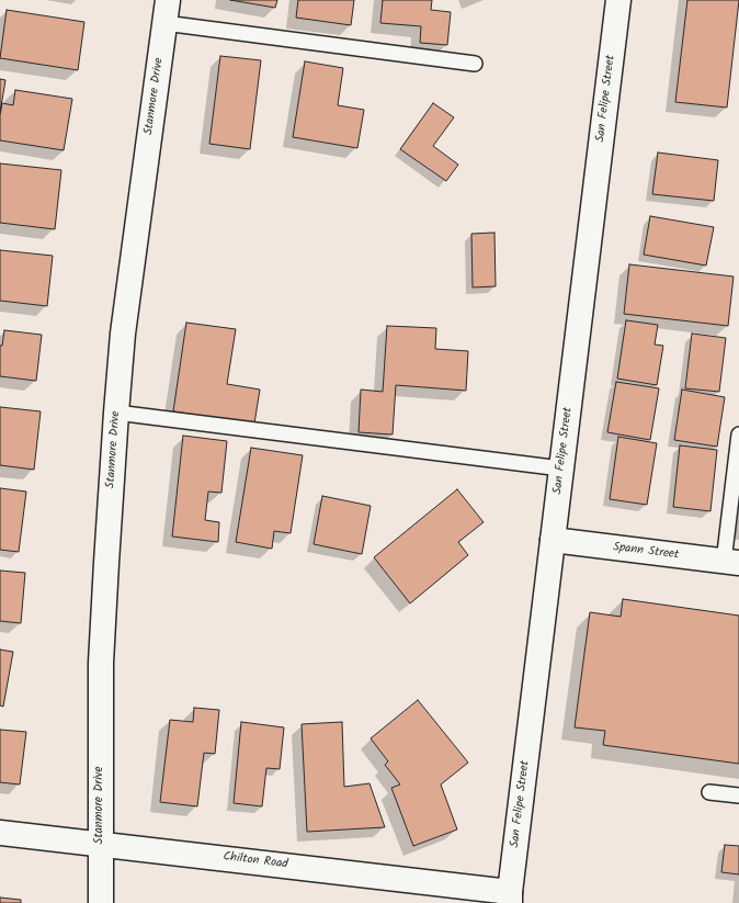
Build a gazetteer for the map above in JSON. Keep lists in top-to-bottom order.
{
  "streets": {
    "street": [
      "Stanmore Drive",
      "San Felipe Street",
      "Spann Street",
      "Chilton Road"
    ]
  },
  "crossings": [
    ["Stanmore Drive", "Chilton Road"],
    ["San Felipe Street", "Spann Street"],
    ["San Felipe Street", "Chilton Road"]
  ]
}
